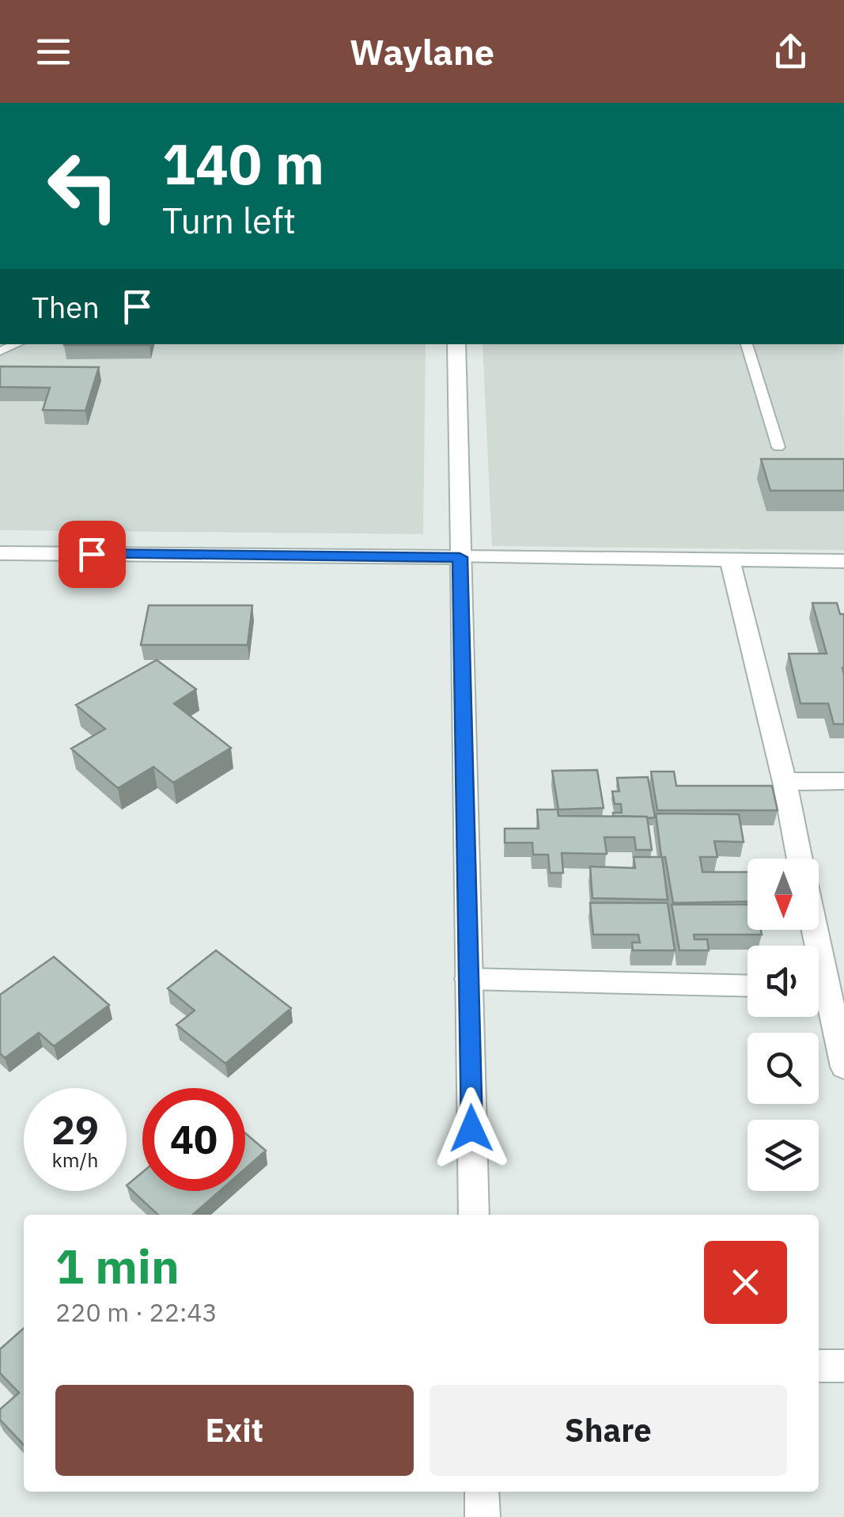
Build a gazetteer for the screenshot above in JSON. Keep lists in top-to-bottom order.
{
  "north": "bottom",
  "page": {
    "header": "Waylane",
    "turn": ["140 m", "Turn left"],
    "then": "Then",
    "speed": "29 km/h",
    "limit": "40",
    "heading": ["1 min", "220 m · 22:43"],
    "buttons": ["Exit", "Share"]
  }
}
